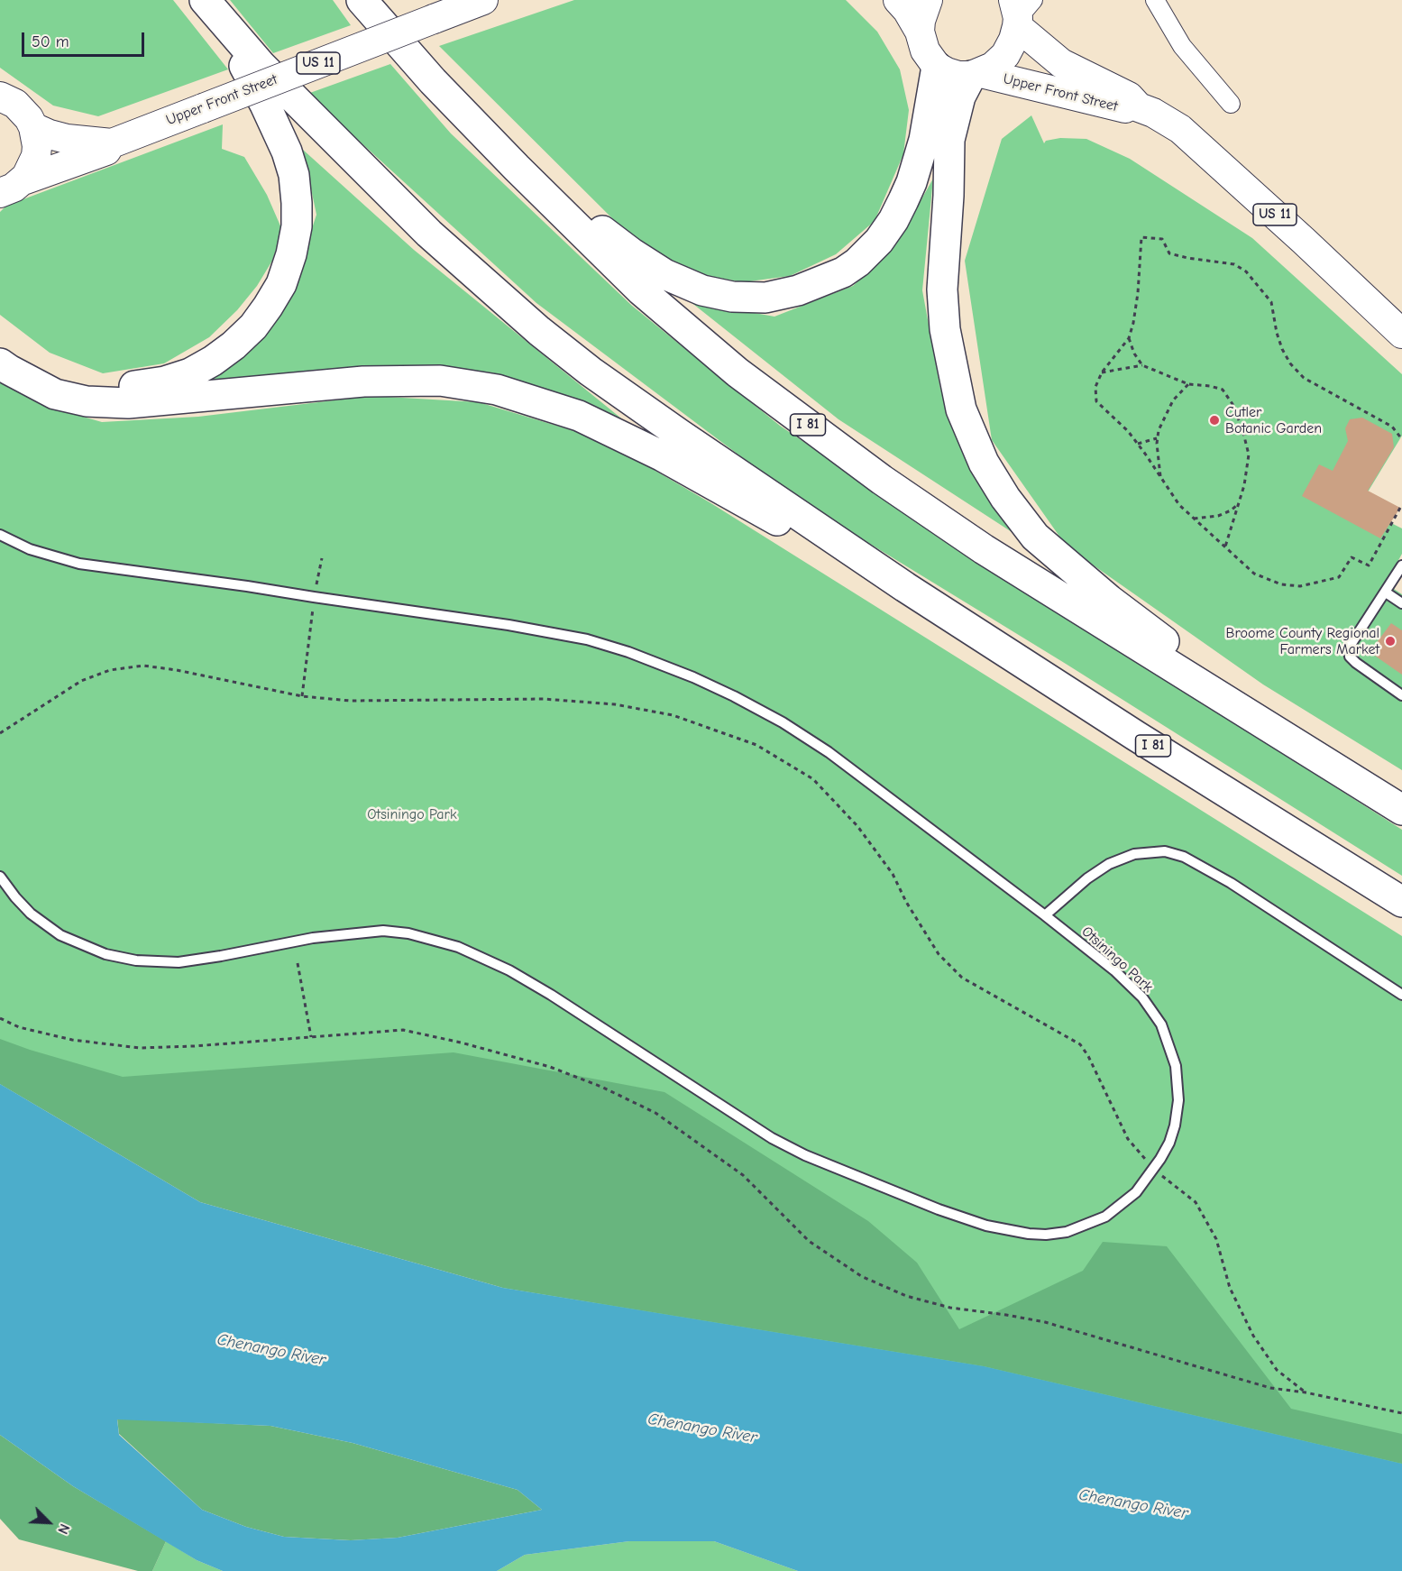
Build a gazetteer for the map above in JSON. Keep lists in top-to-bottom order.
{
  "streets": {
    "highway": ["I 81"],
    "main road": ["US 11", "Upper Front Street"],
    "lane": ["Otsiningo Park"]
  },
  "water": ["Chenango River"],
  "parks": ["Otsiningo Park"],
  "places": ["Cutler Botanic Garden", "Broome County Regional Farmers Market"],
  "scale_bar": "50 m",
  "north": "bottom right"
}
